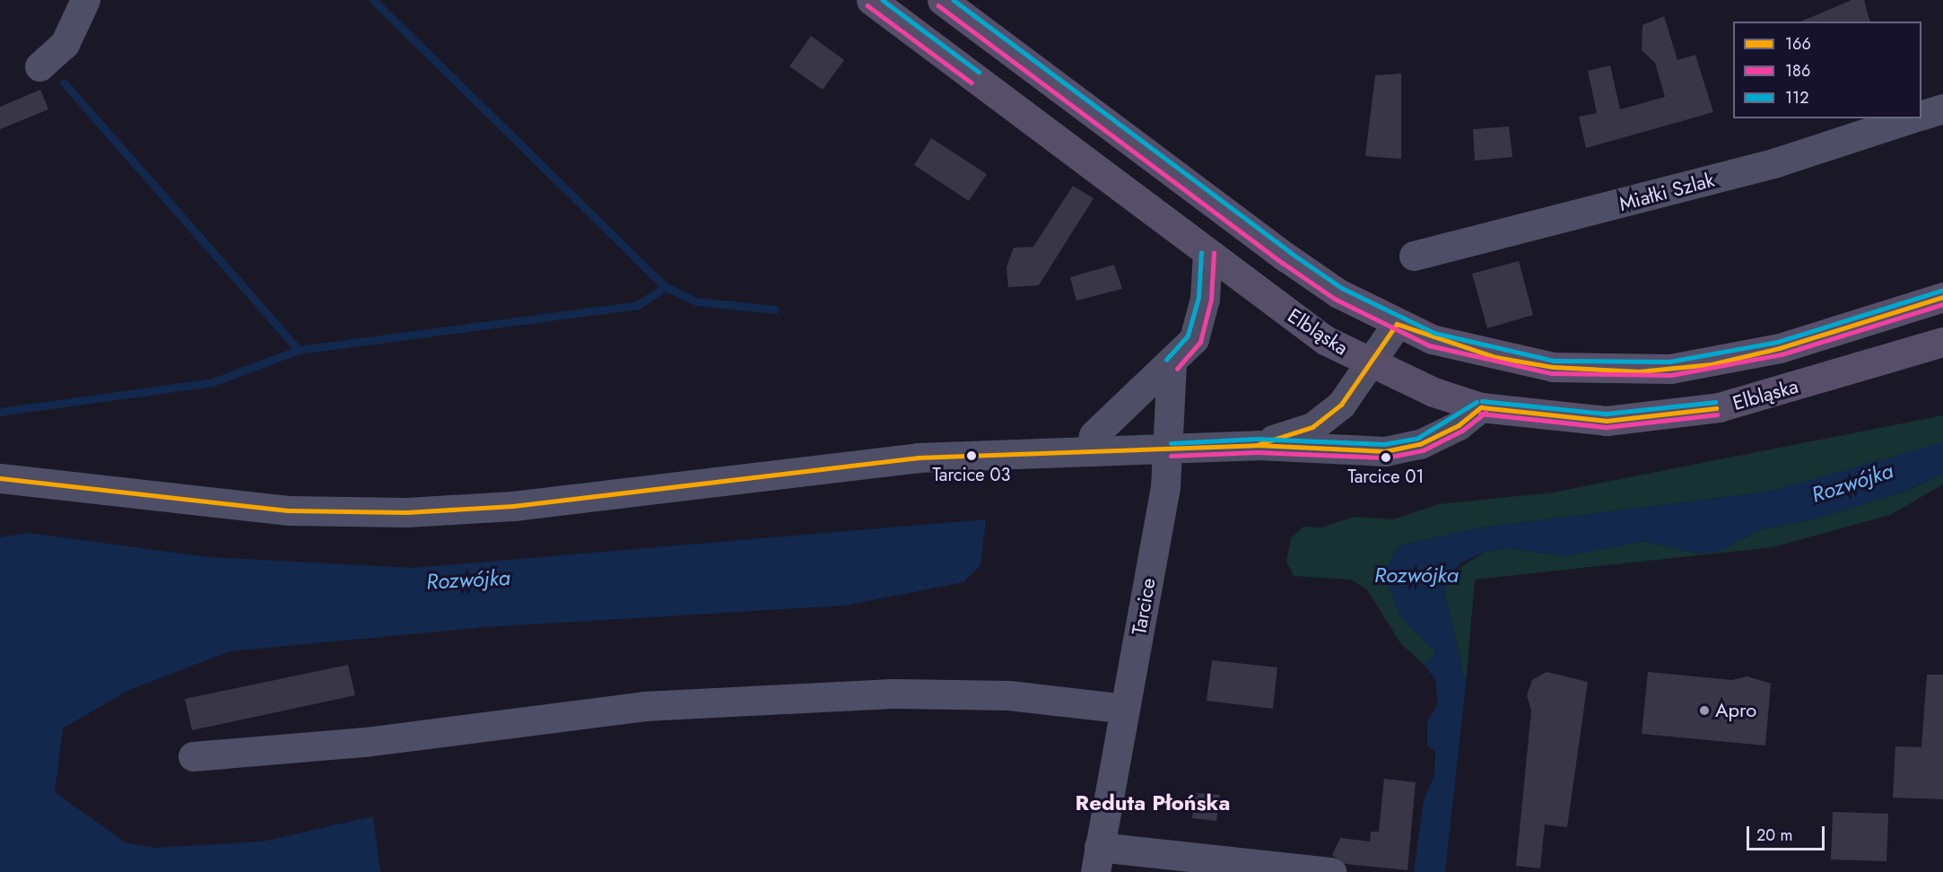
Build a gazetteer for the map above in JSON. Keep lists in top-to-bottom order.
{
  "streets": {
    "main road": ["Elbląska"],
    "street": ["Miałki Szlak", "Tarcice"]
  },
  "districts": ["Reduta Płońska"],
  "water": ["Rozwójka"],
  "places": ["Tarcice 03", "Tarcice 01", "Apro"],
  "lines": ["transit line 112", "transit line 186", "transit line 166"],
  "legend": ["166", "186", "112"],
  "scale_bar": "20 m"
}
